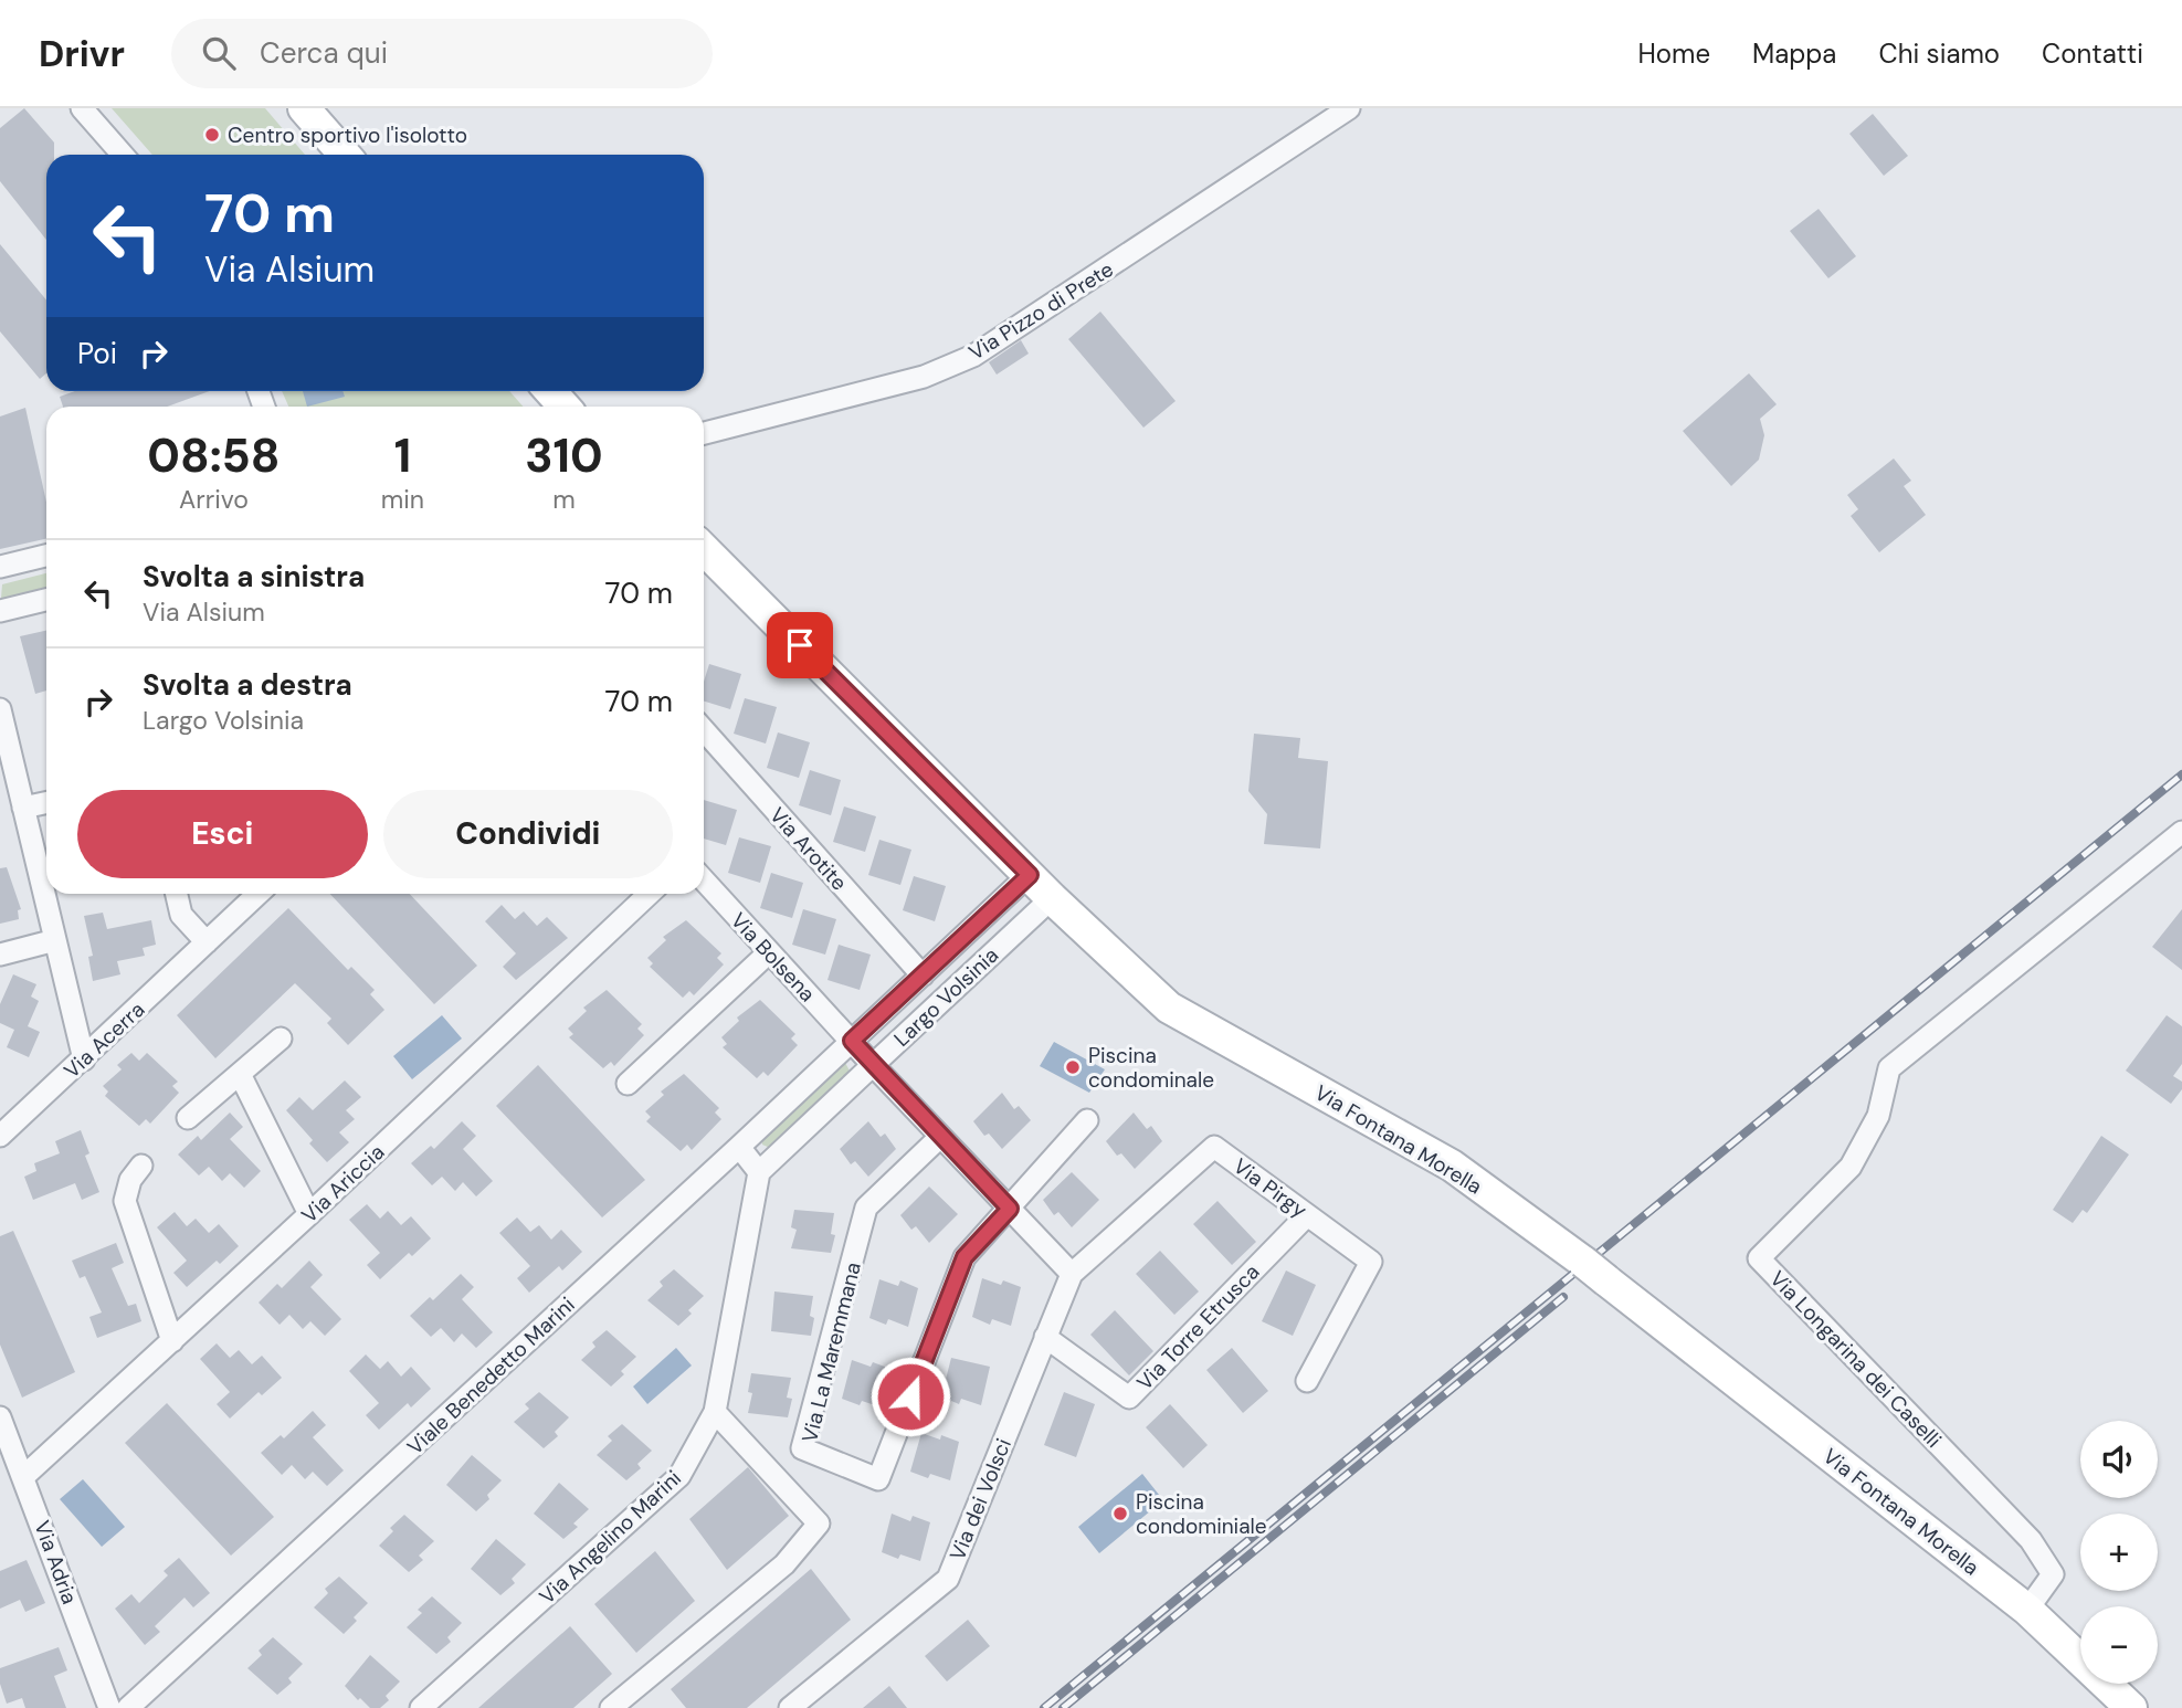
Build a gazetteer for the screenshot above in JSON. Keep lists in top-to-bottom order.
{
  "streets": {
    "street": [
      "Via Pizzo di Prete",
      "Via Arotite",
      "Via Bolsena",
      "Largo Volsinia",
      "Via Acerra",
      "Via Fontana Morella",
      "Via Ariccia",
      "Via Pirgy",
      "Via Torre Etrusca",
      "Via La Maremmana",
      "Via Longarina dei Caselli",
      "Viale Benedetto Marini",
      "Via dei Volsci",
      "Via Angelino Marini",
      "Via Adria"
    ]
  },
  "crossings": [
    ["Via Arotite", "Largo Volsinia"],
    ["Via Bolsena", "Largo Volsinia"],
    ["Via Bolsena", "Viale Benedetto Marini"],
    ["Largo Volsinia", "Via Fontana Morella"],
    ["Largo Volsinia", "Viale Benedetto Marini"],
    ["Via Fontana Morella", "Via Longarina dei Caselli"],
    ["Via Ariccia", "Via Adria"],
    ["Via Pirgy", "Via Torre Etrusca"],
    ["Via Pirgy", "Via dei Volsci"],
    ["Via Torre Etrusca", "Via dei Volsci"]
  ],
  "places": ["Centro sportivo l'isolotto", "Piscina condominale", "Piscina condominiale"],
  "page": {
    "header": "Drivr",
    "search": "Cerca qui",
    "nav": [
      "Home",
      "Mappa",
      "Chi siamo",
      "Contatti"
    ],
    "turn": ["70 m", "Via Alsium"],
    "then": "Poi",
    "eta": [
      "08:58",
      "Arrivo",
      "1",
      "min",
      "310",
      "m"
    ],
    "list": [
      {
        "name": "Svolta a sinistra",
        "note": "Via Alsium",
        "value": "70 m"
      },
      {
        "name": "Svolta a destra",
        "note": "Largo Volsinia",
        "value": "70 m"
      }
    ],
    "buttons": ["Esci", "Condividi"],
    "map_buttons": ["+", "−"]
  }
}
